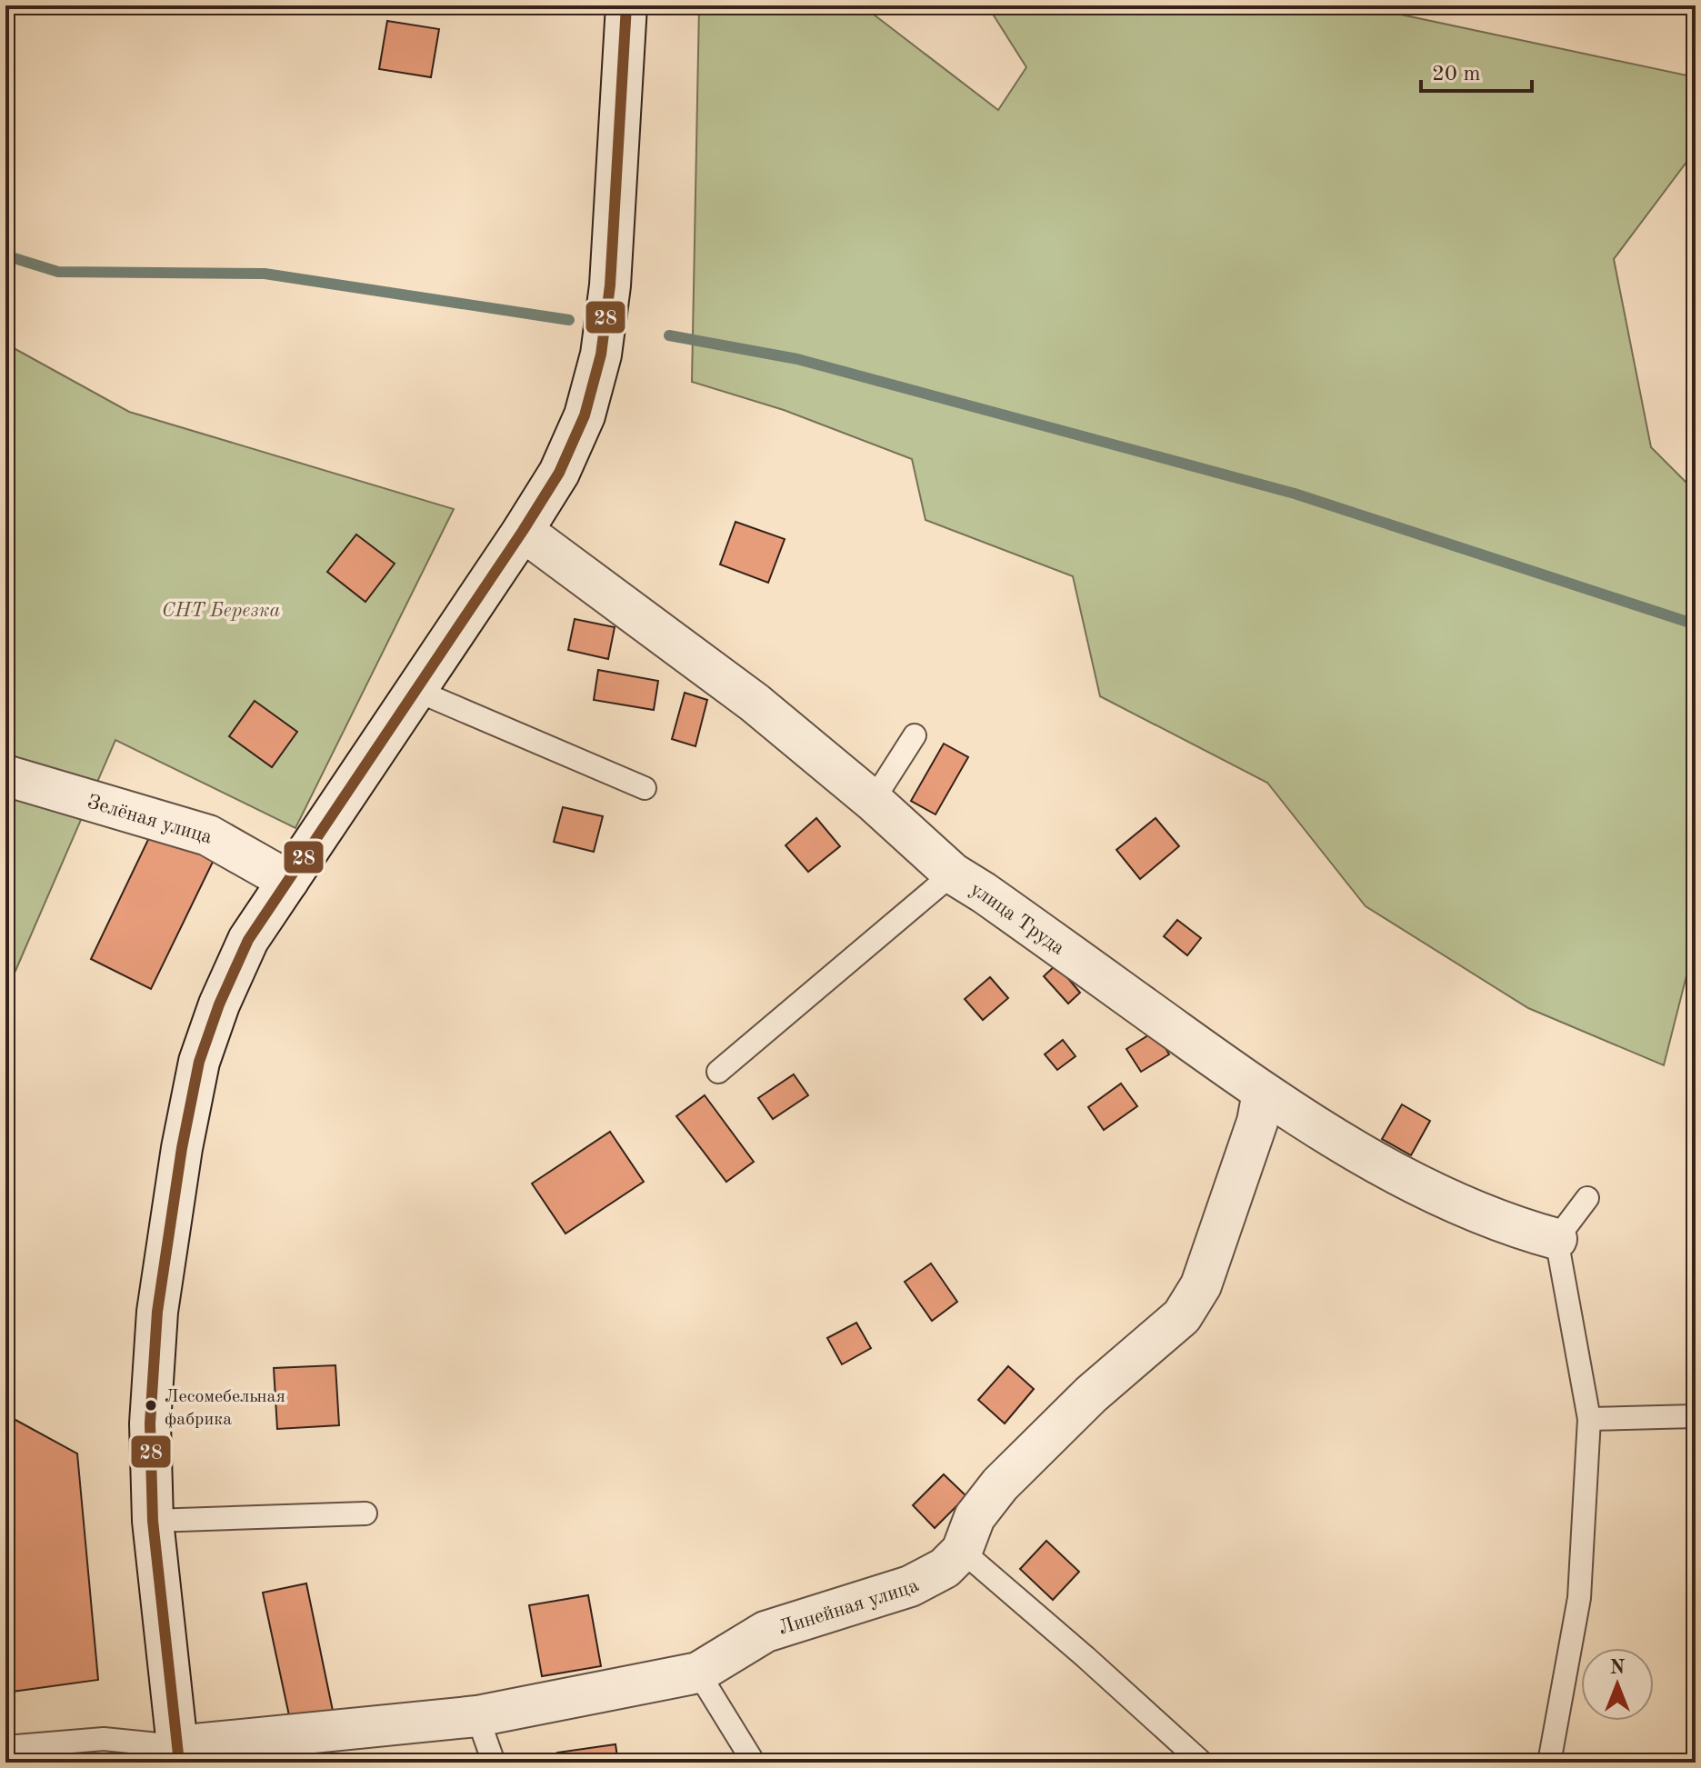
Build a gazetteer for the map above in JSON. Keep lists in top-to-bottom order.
{
  "streets": {
    "street": ["Зелёная улица", "улица Труда", "Линейная улица"]
  },
  "crossings": [
    ["улица Труда", "Линейная улица"]
  ],
  "parks": ["СНТ Березка"],
  "places": ["Лесомебельная фабрика"],
  "lines": ["transit line 28"],
  "scale_bar": "20 m",
  "north": "top"
}
